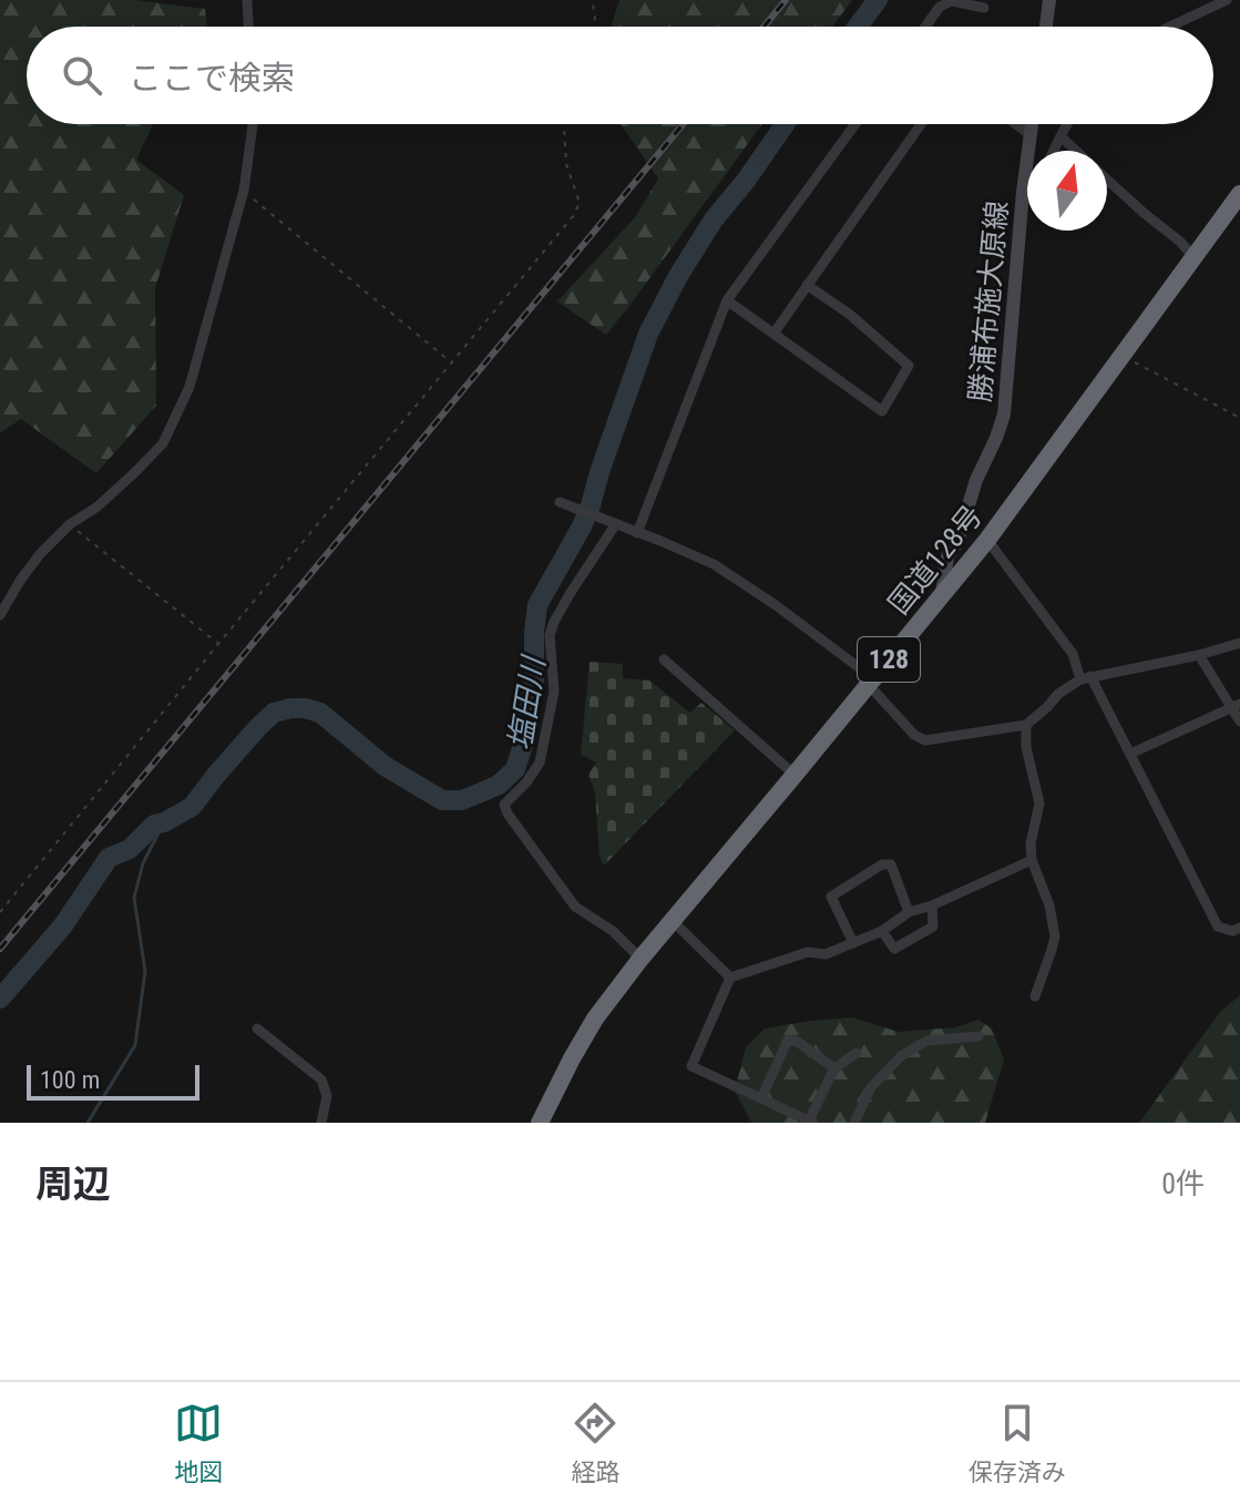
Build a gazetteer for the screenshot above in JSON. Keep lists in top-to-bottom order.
{
  "streets": {
    "highway": ["国道128号", "128"],
    "main road": ["勝浦布施大原線"]
  },
  "crossings": [
    ["勝浦布施大原線", "国道128号"]
  ],
  "water": ["塩田川"],
  "scale_bar": "100 m",
  "north": "top",
  "page": {
    "search": "ここで検索",
    "scale": "100 m",
    "heading": ["周辺", "0件"],
    "nav": ["地図", "経路", "保存済み"]
  }
}
